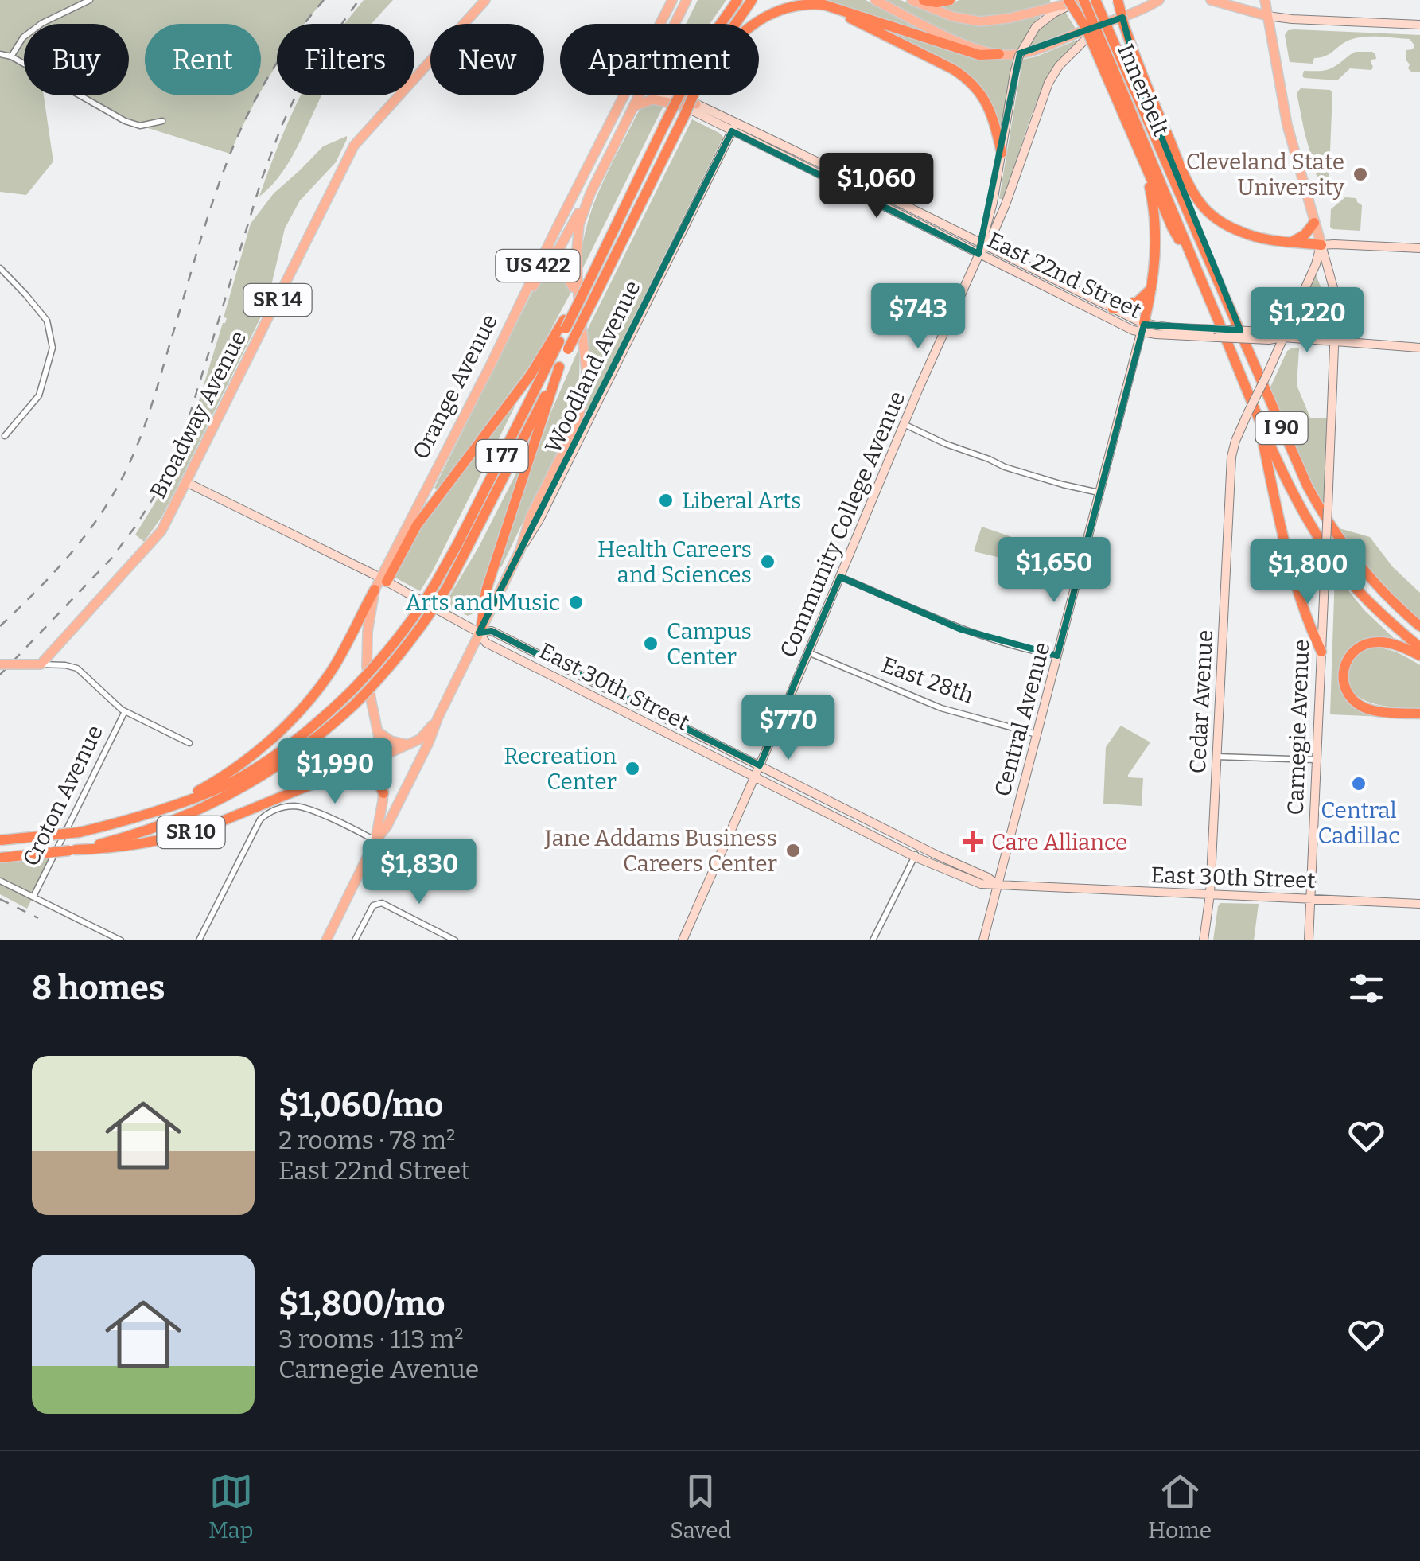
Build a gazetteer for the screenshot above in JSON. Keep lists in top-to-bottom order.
{
  "streets": {
    "highway": [
      "Innerbelt",
      "I 90",
      "I 77",
      "SR 10"
    ],
    "main road": [
      "US 422",
      "SR 14",
      "Woodland Avenue",
      "Orange Avenue",
      "Broadway Avenue",
      "Carnegie Avenue"
    ],
    "street": [
      "East 22nd Street",
      "Community College Avenue",
      "East 28th",
      "East 30th Street",
      "Cedar Avenue",
      "Central Avenue",
      "Croton Avenue"
    ]
  },
  "crossings": [
    ["Innerbelt", "Cedar Avenue"],
    ["US 422", "Woodland Avenue"],
    ["East 22nd Street", "Woodland Avenue"],
    ["East 22nd Street", "Community College Avenue"],
    ["East 22nd Street", "Cedar Avenue"],
    ["East 22nd Street", "Central Avenue"],
    ["East 22nd Street", "Carnegie Avenue"],
    ["Woodland Avenue", "Orange Avenue"],
    ["Woodland Avenue", "East 30th Street"],
    ["Woodland Avenue", "SR 10"],
    ["Orange Avenue", "East 30th Street"],
    ["Broadway Avenue", "East 30th Street"],
    ["I 77", "SR 10"],
    ["Community College Avenue", "East 28th"],
    ["Community College Avenue", "East 30th Street"],
    ["East 28th", "Central Avenue"],
    ["East 30th Street", "Cedar Avenue"],
    ["East 30th Street", "Central Avenue"],
    ["East 30th Street", "Carnegie Avenue"],
    ["Cedar Avenue", "Carnegie Avenue"]
  ],
  "places": {
    "other": [
      "Cleveland State University",
      "Liberal Arts",
      "Health Careers and Sciences",
      "Arts and Music",
      "Campus Center",
      "Recreation Center",
      "Central Cadillac",
      "Jane Addams Business Careers Center"
    ],
    "health": ["Care Alliance"]
  },
  "page": {
    "chip": [
      "Buy",
      "Rent",
      "Filters",
      "New",
      "Apartment"
    ],
    "price": [
      "$1,060",
      "$743",
      "$1,220",
      "$1,650",
      "$1,800",
      "$770",
      "$1,990",
      "$1,830"
    ],
    "heading": "8 homes",
    "list": [
      {
        "name": "$1,060/mo",
        "note": "2 rooms · 78 m² · East 22nd Street"
      },
      {
        "name": "$1,800/mo",
        "note": "3 rooms · 113 m² · Carnegie Avenue"
      }
    ],
    "tabs": ["Map", "Saved", "Home"]
  }
}
